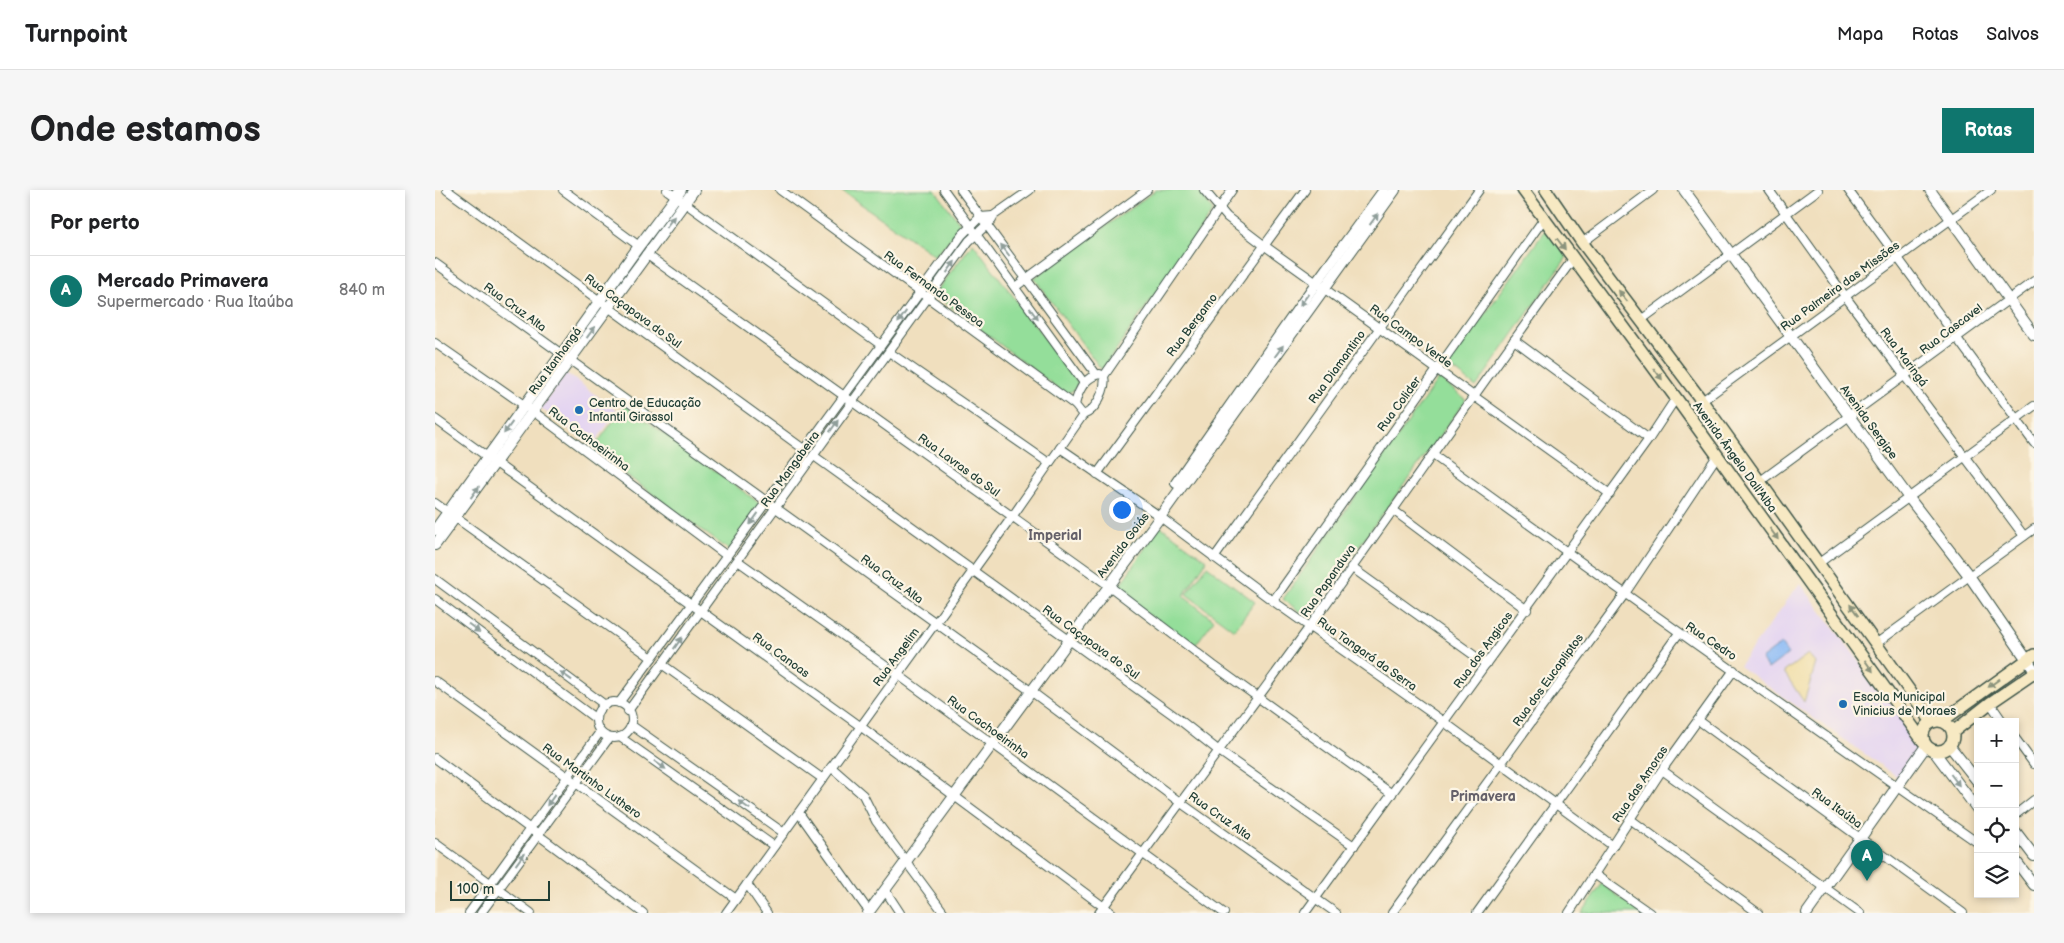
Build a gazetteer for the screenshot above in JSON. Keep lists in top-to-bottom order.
{
  "streets": {
    "main road": ["Avenida Ângelo Dall'Alba"],
    "street": [
      "Rua Palmeira das Missões",
      "Rua Fernando Pessoa",
      "Rua Cruz Alta",
      "Rua Caçapava do Sul",
      "Rua Bergamo",
      "Rua Cascavel",
      "Rua Campo Verde",
      "Rua Maringá",
      "Rua Itanhangá",
      "Rua Diamantino",
      "Rua Colider",
      "Avenida Sergipe",
      "Rua Cachoeirinha",
      "Rua Lavras do Sul",
      "Rua Mangabeira",
      "Avenida Goiás",
      "Rua Papanduva",
      "Rua Cedro",
      "Rua dos Angicos",
      "Rua Tangará da Serra",
      "Rua Canoas",
      "Rua Angelim",
      "Rua dos Eucapliptos",
      "Rua Martinho Luthero",
      "Rua das Amoras",
      "Rua Itaúba"
    ]
  },
  "crossings": [
    ["Rua Palmeira das Missões", "Rua Maringá"],
    ["Rua Palmeira das Missões", "Avenida Sergipe"],
    ["Rua Palmeira das Missões", "Avenida Ângelo Dall'Alba"],
    ["Rua Fernando Pessoa", "Rua Mangabeira"],
    ["Rua Fernando Pessoa", "Rua Angelim"],
    ["Rua Cruz Alta", "Rua Itanhangá"],
    ["Rua Cruz Alta", "Rua Mangabeira"],
    ["Rua Cruz Alta", "Avenida Goiás"],
    ["Rua Cruz Alta", "Rua Papanduva"],
    ["Rua Cruz Alta", "Rua dos Angicos"],
    ["Rua Cruz Alta", "Rua Angelim"],
    ["Rua Caçapava do Sul", "Rua Itanhangá"],
    ["Rua Caçapava do Sul", "Rua Mangabeira"],
    ["Rua Caçapava do Sul", "Avenida Goiás"],
    ["Rua Caçapava do Sul", "Rua Papanduva"],
    ["Rua Caçapava do Sul", "Rua dos Angicos"],
    ["Rua Caçapava do Sul", "Rua Angelim"],
    ["Rua Bergamo", "Rua Campo Verde"],
    ["Rua Bergamo", "Rua Tangará da Serra"],
    ["Rua Cascavel", "Rua Maringá"],
    ["Rua Cascavel", "Avenida Sergipe"],
    ["Rua Cascavel", "Avenida Ângelo Dall'Alba"],
    ["Rua Campo Verde", "Rua Diamantino"],
    ["Rua Campo Verde", "Rua Colider"],
    ["Rua Campo Verde", "Avenida Goiás"],
    ["Rua Campo Verde", "Rua Papanduva"],
    ["Rua Campo Verde", "Rua dos Angicos"],
    ["Rua Itanhangá", "Rua Cachoeirinha"],
    ["Rua Itanhangá", "Rua Lavras do Sul"],
    ["Rua Itanhangá", "Rua Canoas"],
    ["Rua Diamantino", "Rua Tangará da Serra"],
    ["Rua Colider", "Avenida Ângelo Dall'Alba"],
    ["Rua Colider", "Rua Tangará da Serra"],
    ["Rua Cachoeirinha", "Rua Mangabeira"],
    ["Rua Cachoeirinha", "Avenida Goiás"],
    ["Rua Cachoeirinha", "Rua Papanduva"],
    ["Rua Cachoeirinha", "Rua Angelim"],
    ["Avenida Ângelo Dall'Alba", "Rua Papanduva"],
    ["Avenida Ângelo Dall'Alba", "Rua dos Angicos"],
    ["Avenida Ângelo Dall'Alba", "Rua dos Eucapliptos"],
    ["Rua Lavras do Sul", "Rua Mangabeira"],
    ["Rua Lavras do Sul", "Avenida Goiás"],
    ["Rua Lavras do Sul", "Rua Papanduva"],
    ["Rua Lavras do Sul", "Rua dos Angicos"],
    ["Rua Lavras do Sul", "Rua Angelim"],
    ["Rua Mangabeira", "Rua Canoas"],
    ["Avenida Goiás", "Rua Tangará da Serra"],
    ["Avenida Goiás", "Rua Canoas"],
    ["Rua Papanduva", "Rua Cedro"],
    ["Rua Papanduva", "Rua Tangará da Serra"],
    ["Rua Papanduva", "Rua Canoas"],
    ["Rua Cedro", "Rua dos Angicos"],
    ["Rua Cedro", "Rua dos Eucapliptos"],
    ["Rua Cedro", "Rua das Amoras"],
    ["Rua dos Angicos", "Rua Tangará da Serra"],
    ["Rua Tangará da Serra", "Rua Angelim"],
    ["Rua Tangará da Serra", "Rua dos Eucapliptos"],
    ["Rua Tangará da Serra", "Rua das Amoras"],
    ["Rua Canoas", "Rua Angelim"],
    ["Rua Angelim", "Rua Martinho Luthero"],
    ["Rua das Amoras", "Rua Itaúba"]
  ],
  "districts": ["Imperial", "Primavera"],
  "places": ["Centro de Educação Infantil Girassol", "Escola Municipal Vinicius de Moraes"],
  "scale_bar": "100 m",
  "page": {
    "header": "Turnpoint",
    "nav": ["Mapa", "Rotas", "Salvos"],
    "buttons": "Rotas",
    "title": "Onde estamos",
    "heading": "Por perto",
    "list": [
      {
        "mark": "A",
        "name": "Mercado Primavera",
        "note": "Supermercado · Rua Itaúba",
        "value": "840 m"
      }
    ],
    "map_buttons": ["+", "−"],
    "pins": "A",
    "scale": "100 m"
  }
}
